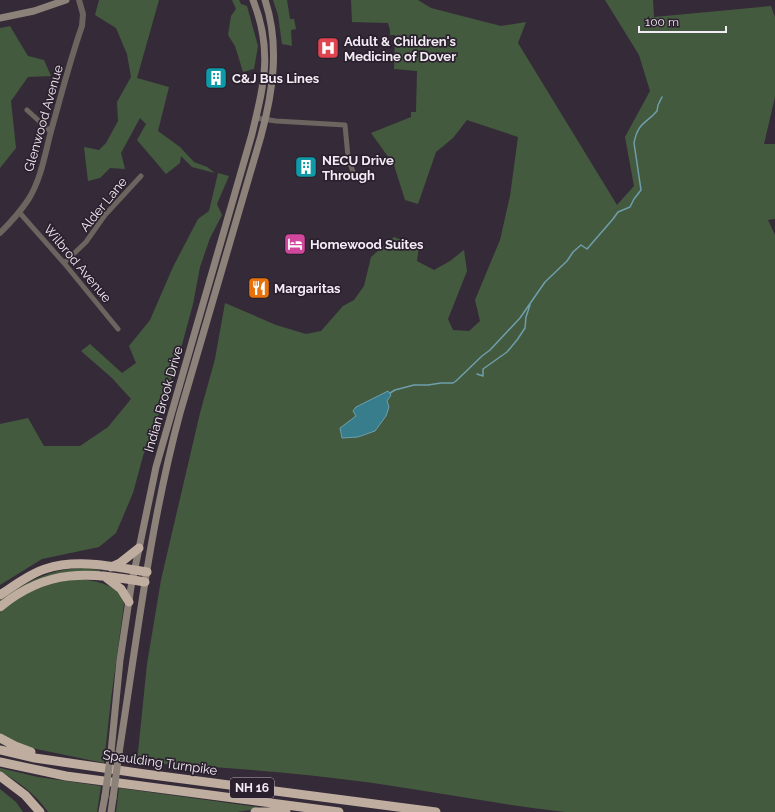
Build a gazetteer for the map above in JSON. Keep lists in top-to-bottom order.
{
  "streets": {
    "highway": ["Spaulding Turnpike", "NH 16"],
    "main road": ["Indian Brook Drive"],
    "street": ["Glenwood Avenue", "Alder Lane", "Wilbrod Avenue"]
  },
  "crossings": [
    ["Glenwood Avenue", "Wilbrod Avenue"],
    ["Alder Lane", "Wilbrod Avenue"]
  ],
  "places": {
    "hospital": ["Adult & Children's Medicine of Dover"],
    "building": ["C&J Bus Lines", "NECU Drive Through"],
    "hotel": ["Homewood Suites"],
    "restaurant": ["Margaritas"]
  },
  "scale_bar": "100 m"
}
